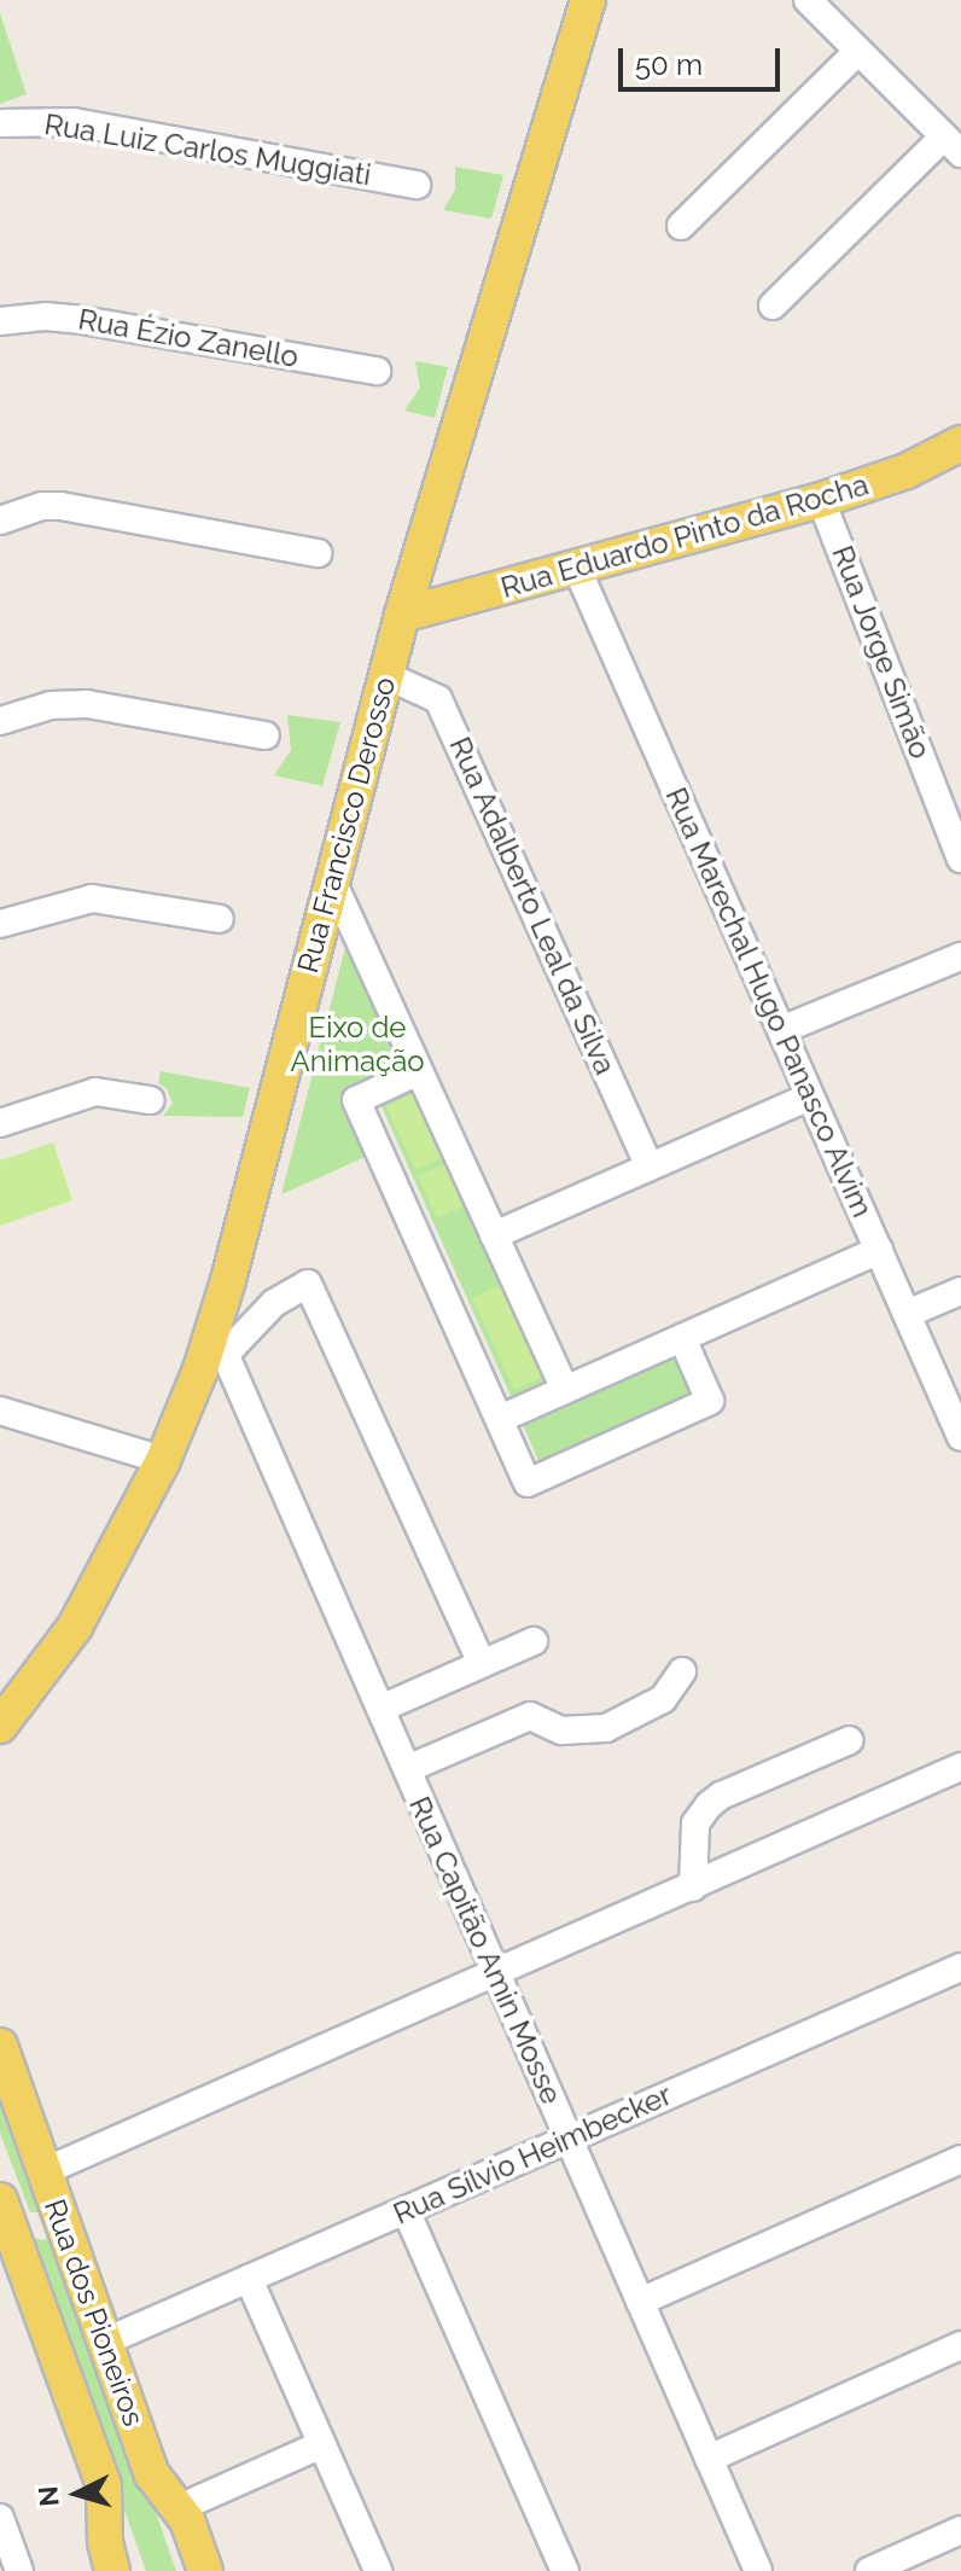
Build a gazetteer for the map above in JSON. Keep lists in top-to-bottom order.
{
  "streets": {
    "main road": ["Rua Eduardo Pinto da Rocha", "Rua Francisco Derosso", "Rua dos Pioneiros"],
    "street": [
      "Rua Luiz Carlos Muggiati",
      "Rua Ézio Zanello",
      "Rua Jorge Simão",
      "Rua Adalberto Leal da Silva",
      "Rua Marechal Hugo Panasco Alvim",
      "Rua Capitão Amin Mosse",
      "Rua Sílvio Heimbecker"
    ]
  },
  "crossings": [
    ["Rua Eduardo Pinto da Rocha", "Rua Jorge Simão"],
    ["Rua Eduardo Pinto da Rocha", "Rua Francisco Derosso"],
    ["Rua Eduardo Pinto da Rocha", "Rua Marechal Hugo Panasco Alvim"],
    ["Rua Francisco Derosso", "Rua Adalberto Leal da Silva"],
    ["Rua Francisco Derosso", "Rua Capitão Amin Mosse"],
    ["Rua Capitão Amin Mosse", "Rua Sílvio Heimbecker"],
    ["Rua Sílvio Heimbecker", "Rua dos Pioneiros"]
  ],
  "parks": ["Eixo de Animação"],
  "scale_bar": "50 m",
  "north": "left"
}
